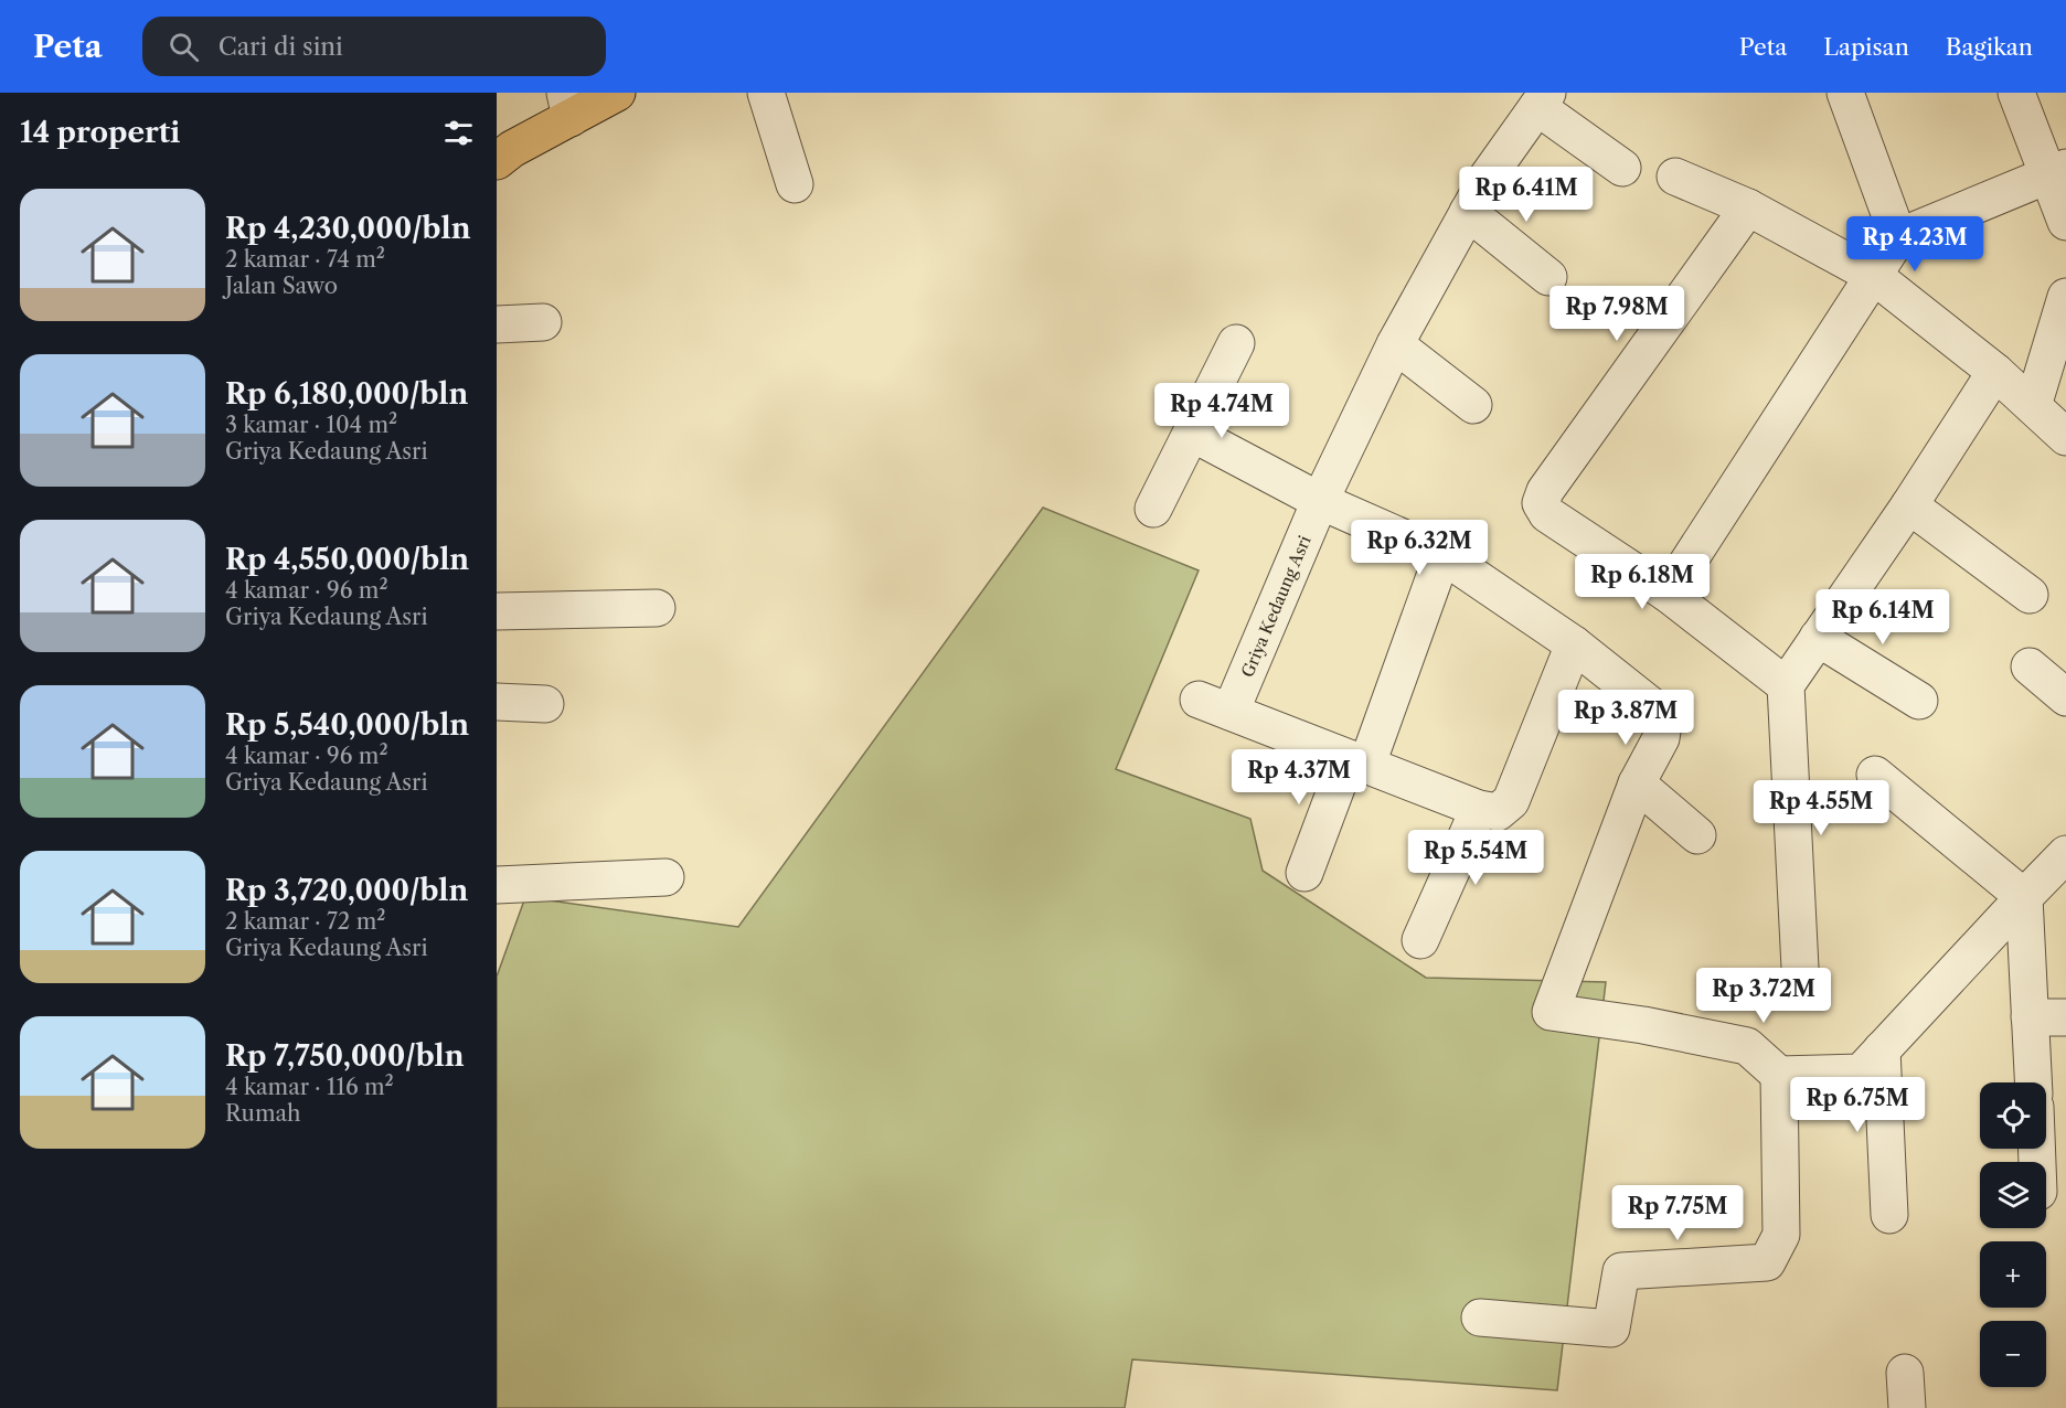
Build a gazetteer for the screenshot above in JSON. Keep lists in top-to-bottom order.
{
  "streets": {
    "street": ["Griya Kedaung Asri"]
  },
  "page": {
    "header": "Peta",
    "search": "Cari di sini",
    "nav": ["Peta", "Lapisan", "Bagikan"],
    "heading": "14 properti",
    "price": [
      "Rp 6.41M",
      "Rp 4.23M",
      "Rp 7.98M",
      "Rp 4.74M",
      "Rp 6.32M",
      "Rp 6.18M",
      "Rp 6.14M",
      "Rp 3.87M",
      "Rp 4.37M",
      "Rp 4.55M",
      "Rp 5.54M",
      "Rp 3.72M",
      "Rp 6.75M",
      "Rp 7.75M"
    ],
    "list": [
      {
        "name": "Rp 4,230,000/bln",
        "note": "2 kamar · 74 m² · Jalan Sawo"
      },
      {
        "name": "Rp 6,180,000/bln",
        "note": "3 kamar · 104 m² · Griya Kedaung Asri"
      },
      {
        "name": "Rp 4,550,000/bln",
        "note": "4 kamar · 96 m² · Griya Kedaung Asri"
      },
      {
        "name": "Rp 5,540,000/bln",
        "note": "4 kamar · 96 m² · Griya Kedaung Asri"
      },
      {
        "name": "Rp 3,720,000/bln",
        "note": "2 kamar · 72 m² · Griya Kedaung Asri"
      },
      {
        "name": "Rp 7,750,000/bln",
        "note": "4 kamar · 116 m² · Rumah"
      }
    ],
    "map_buttons": ["+", "−"]
  }
}
